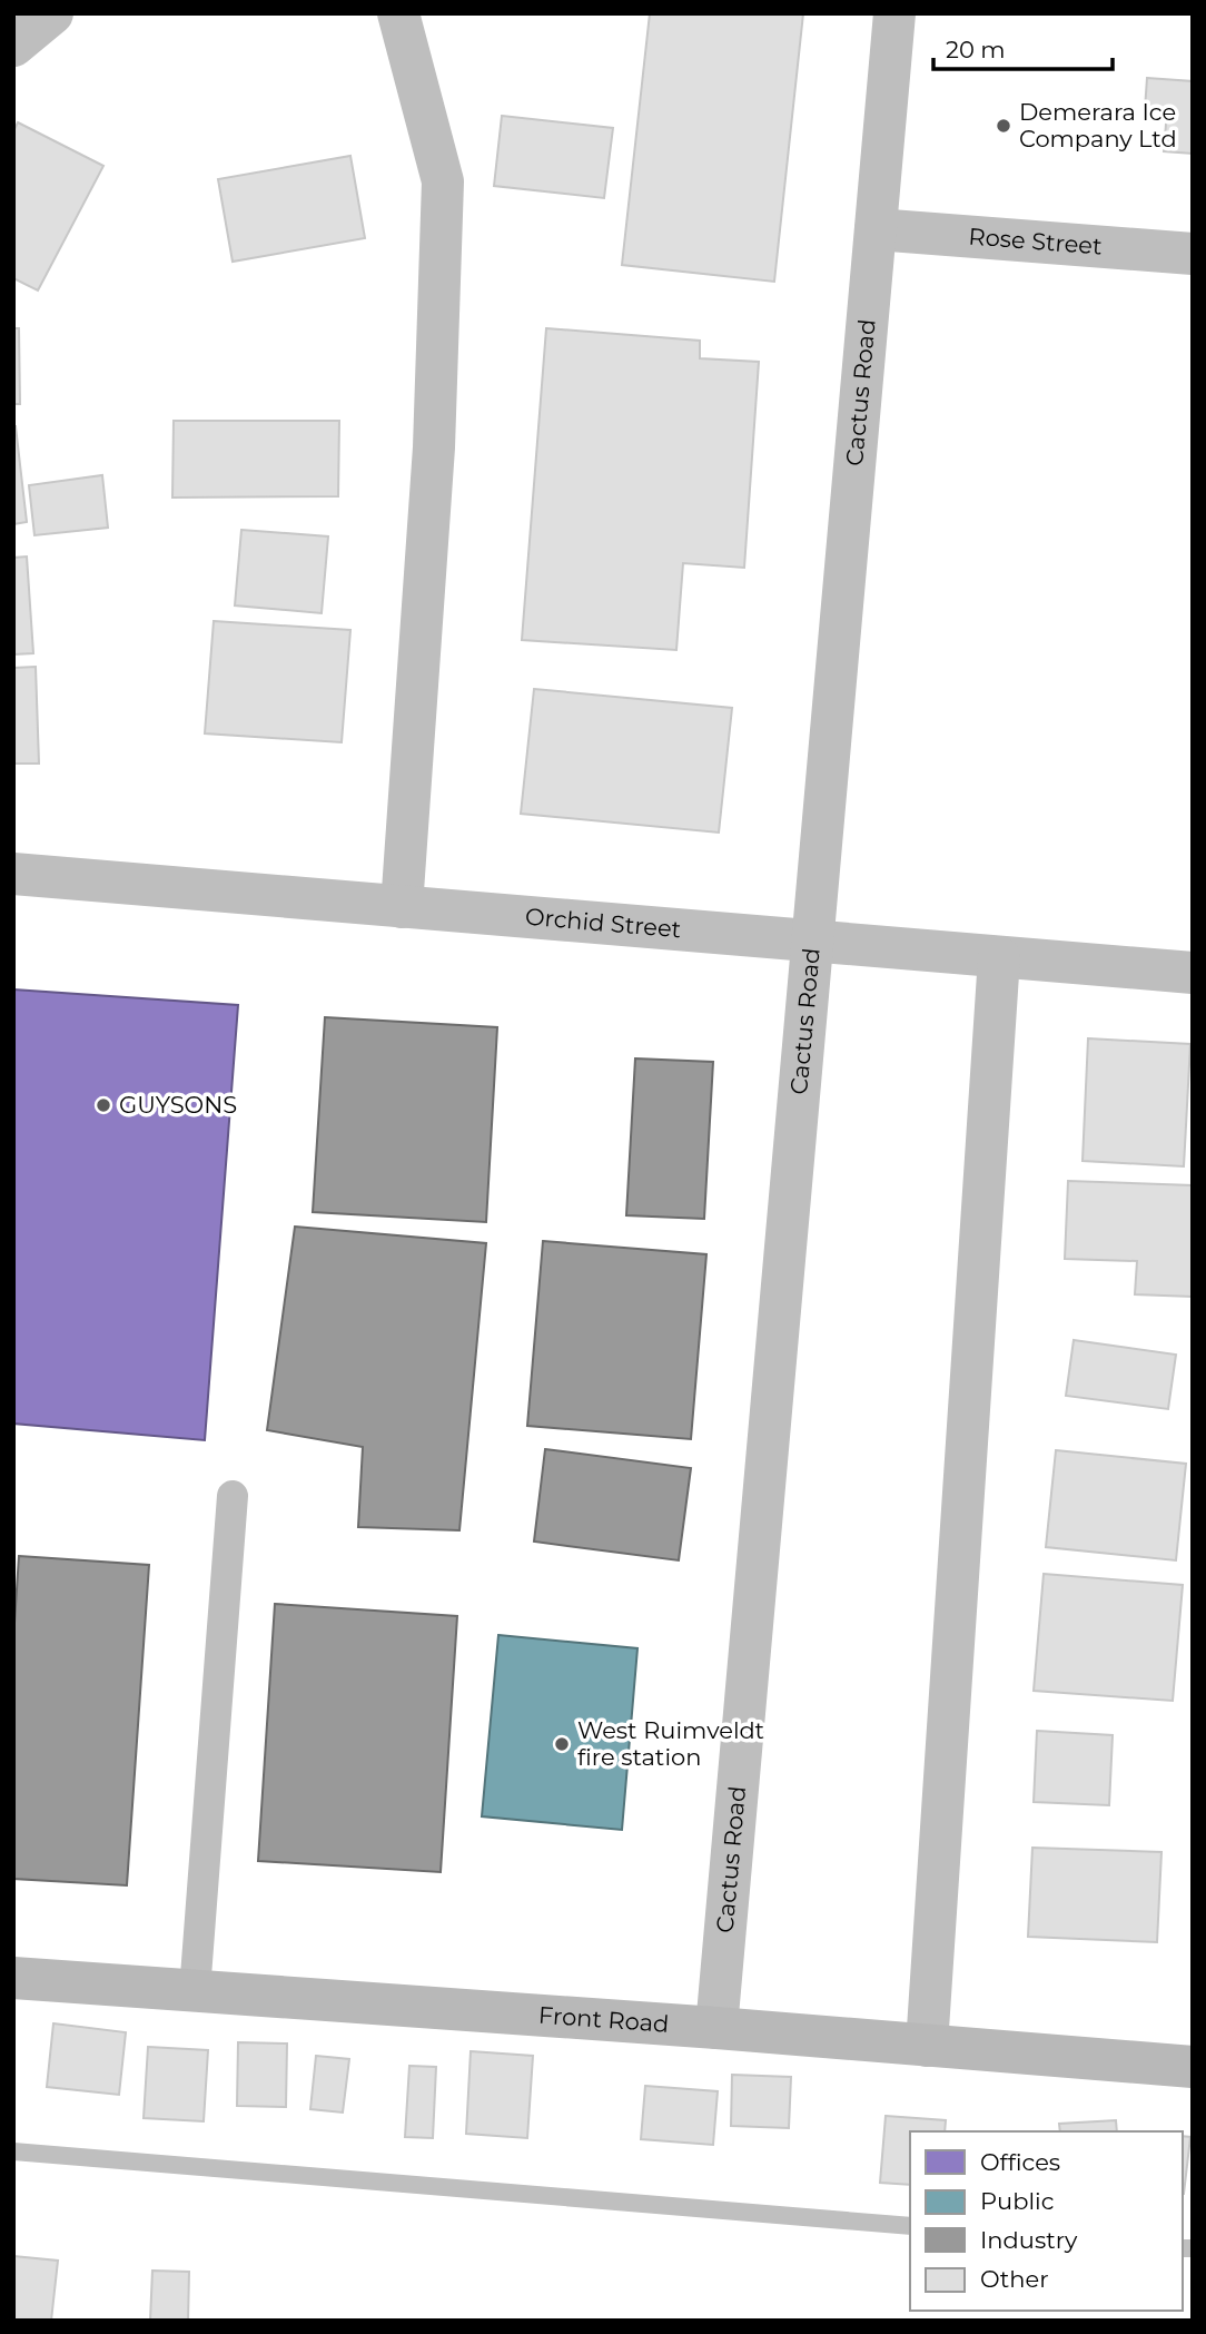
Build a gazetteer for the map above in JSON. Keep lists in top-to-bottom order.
{
  "streets": {
    "street": [
      "Rose Street",
      "Cactus Road",
      "Orchid Street",
      "Front Road"
    ]
  },
  "crossings": [
    ["Rose Street", "Cactus Road"],
    ["Cactus Road", "Orchid Street"],
    ["Cactus Road", "Front Road"]
  ],
  "places": ["Demerara Ice Company Ltd", "GUYSONS", "West Ruimveldt fire station"],
  "legend": [
    "Offices",
    "Public",
    "Industry",
    "Other"
  ],
  "scale_bar": "20 m"
}
